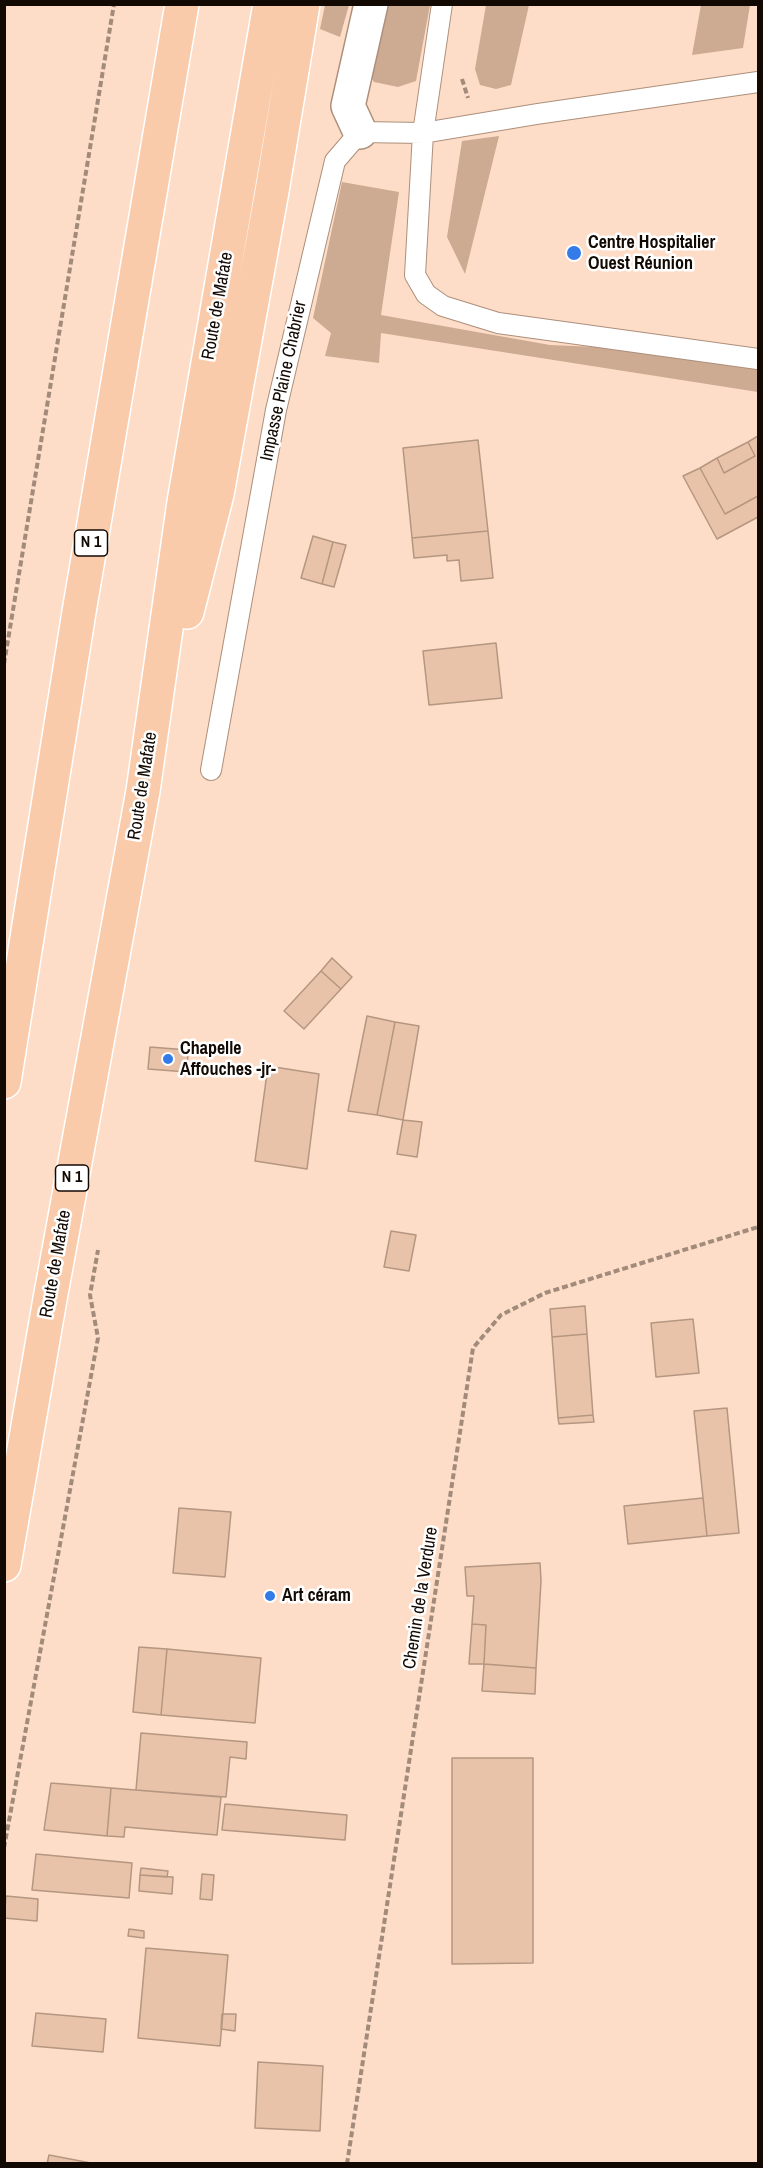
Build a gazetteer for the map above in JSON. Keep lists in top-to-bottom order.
{
  "streets": {
    "highway": ["Route de Mafate", "N 1"],
    "lane": ["Impasse Plaine Chabrier"],
    "path": ["Chemin de la Verdure"]
  },
  "places": ["Centre Hospitalier Ouest Réunion", "Chapelle Affouches -jr-", "Art céram"]
}
